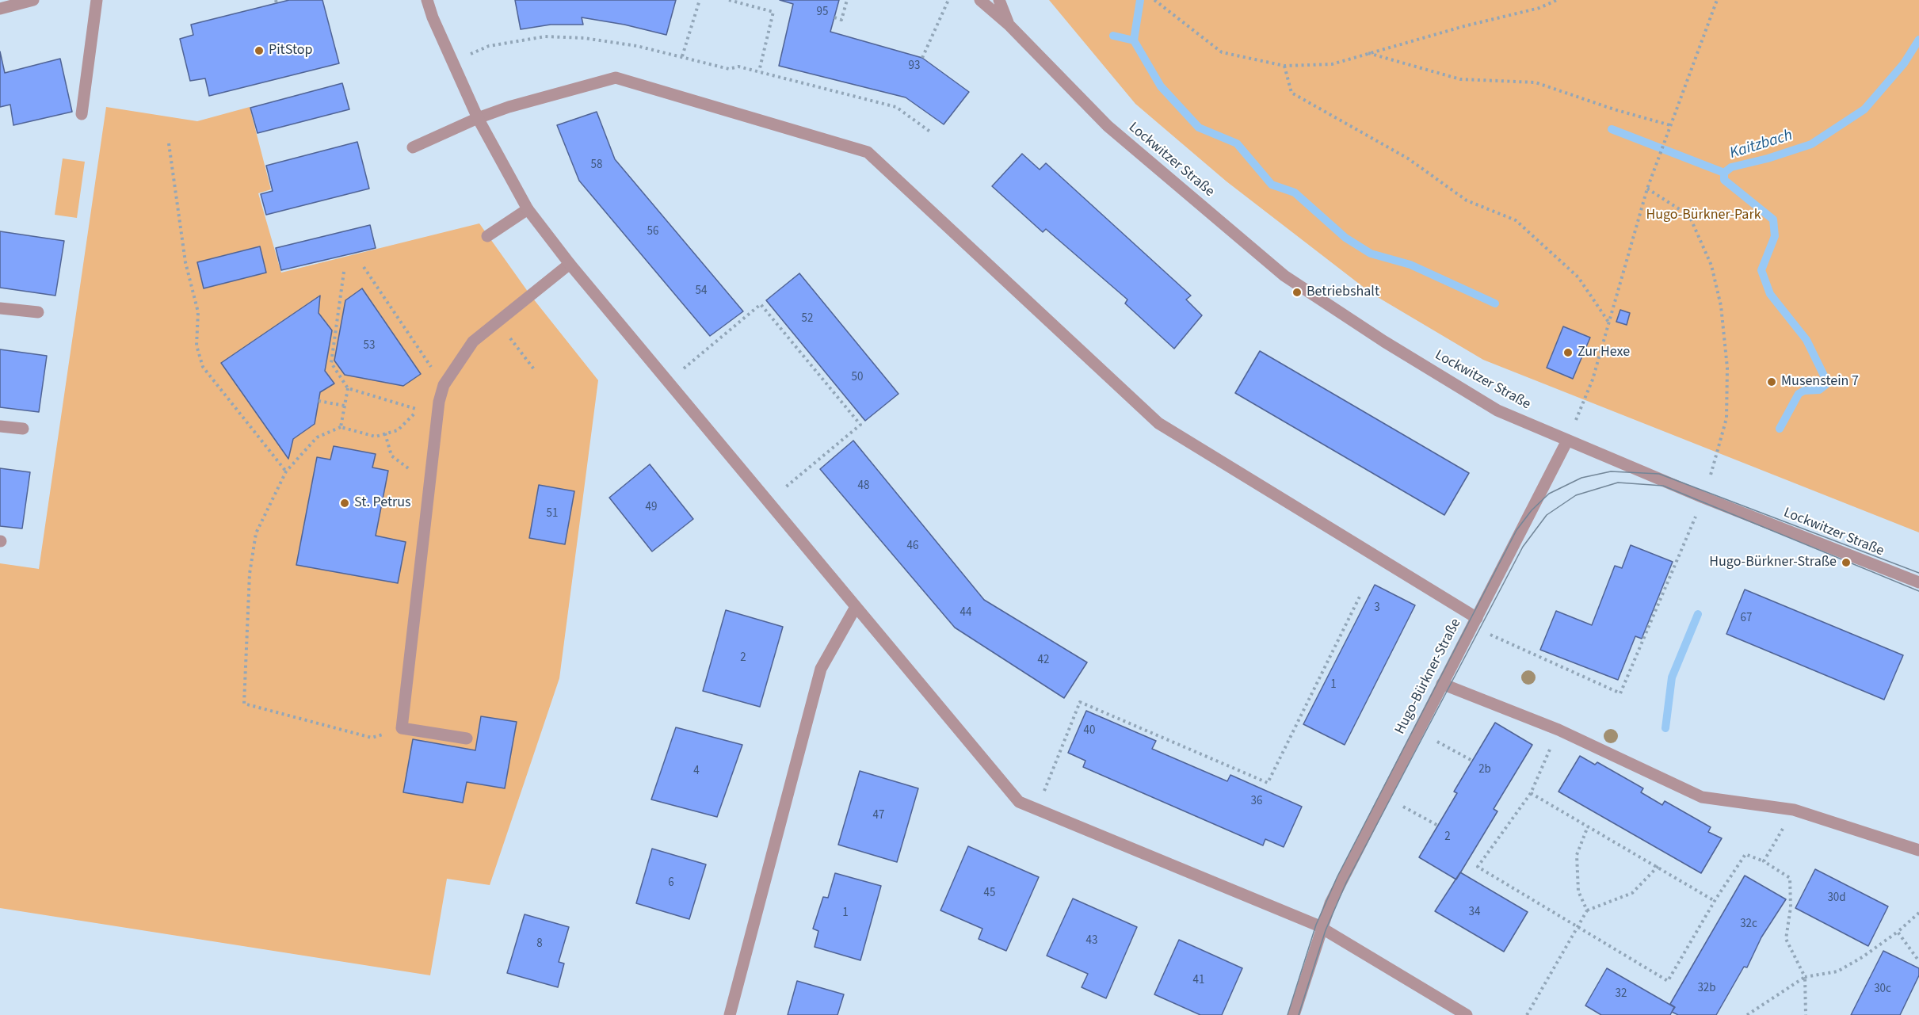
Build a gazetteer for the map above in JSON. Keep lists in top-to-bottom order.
{
  "streets": {
    "street": ["Lockwitzer Straße", "Hugo-Bürkner-Straße"]
  },
  "crossings": [
    ["Lockwitzer Straße", "Hugo-Bürkner-Straße"]
  ],
  "water": ["Kaitzbach"],
  "parks": ["Hugo-Bürkner-Park"],
  "places": [
    "PitStop",
    "Betriebshalt",
    "Zur Hexe",
    "Musenstein 7",
    "St. Petrus",
    "Hugo-Bürkner-Straße"
  ],
  "house_numbers": [
    "95",
    "93",
    "58",
    "56",
    "54",
    "52",
    "53",
    "50",
    "48",
    "49",
    "51",
    "46",
    "3",
    "44",
    "67",
    "2",
    "42",
    "1",
    "40",
    "2b",
    "4",
    "36",
    "47",
    "2",
    "6",
    "45",
    "30d",
    "34",
    "1",
    "32c",
    "43",
    "8",
    "41",
    "32b",
    "30c",
    "32"
  ]
}
